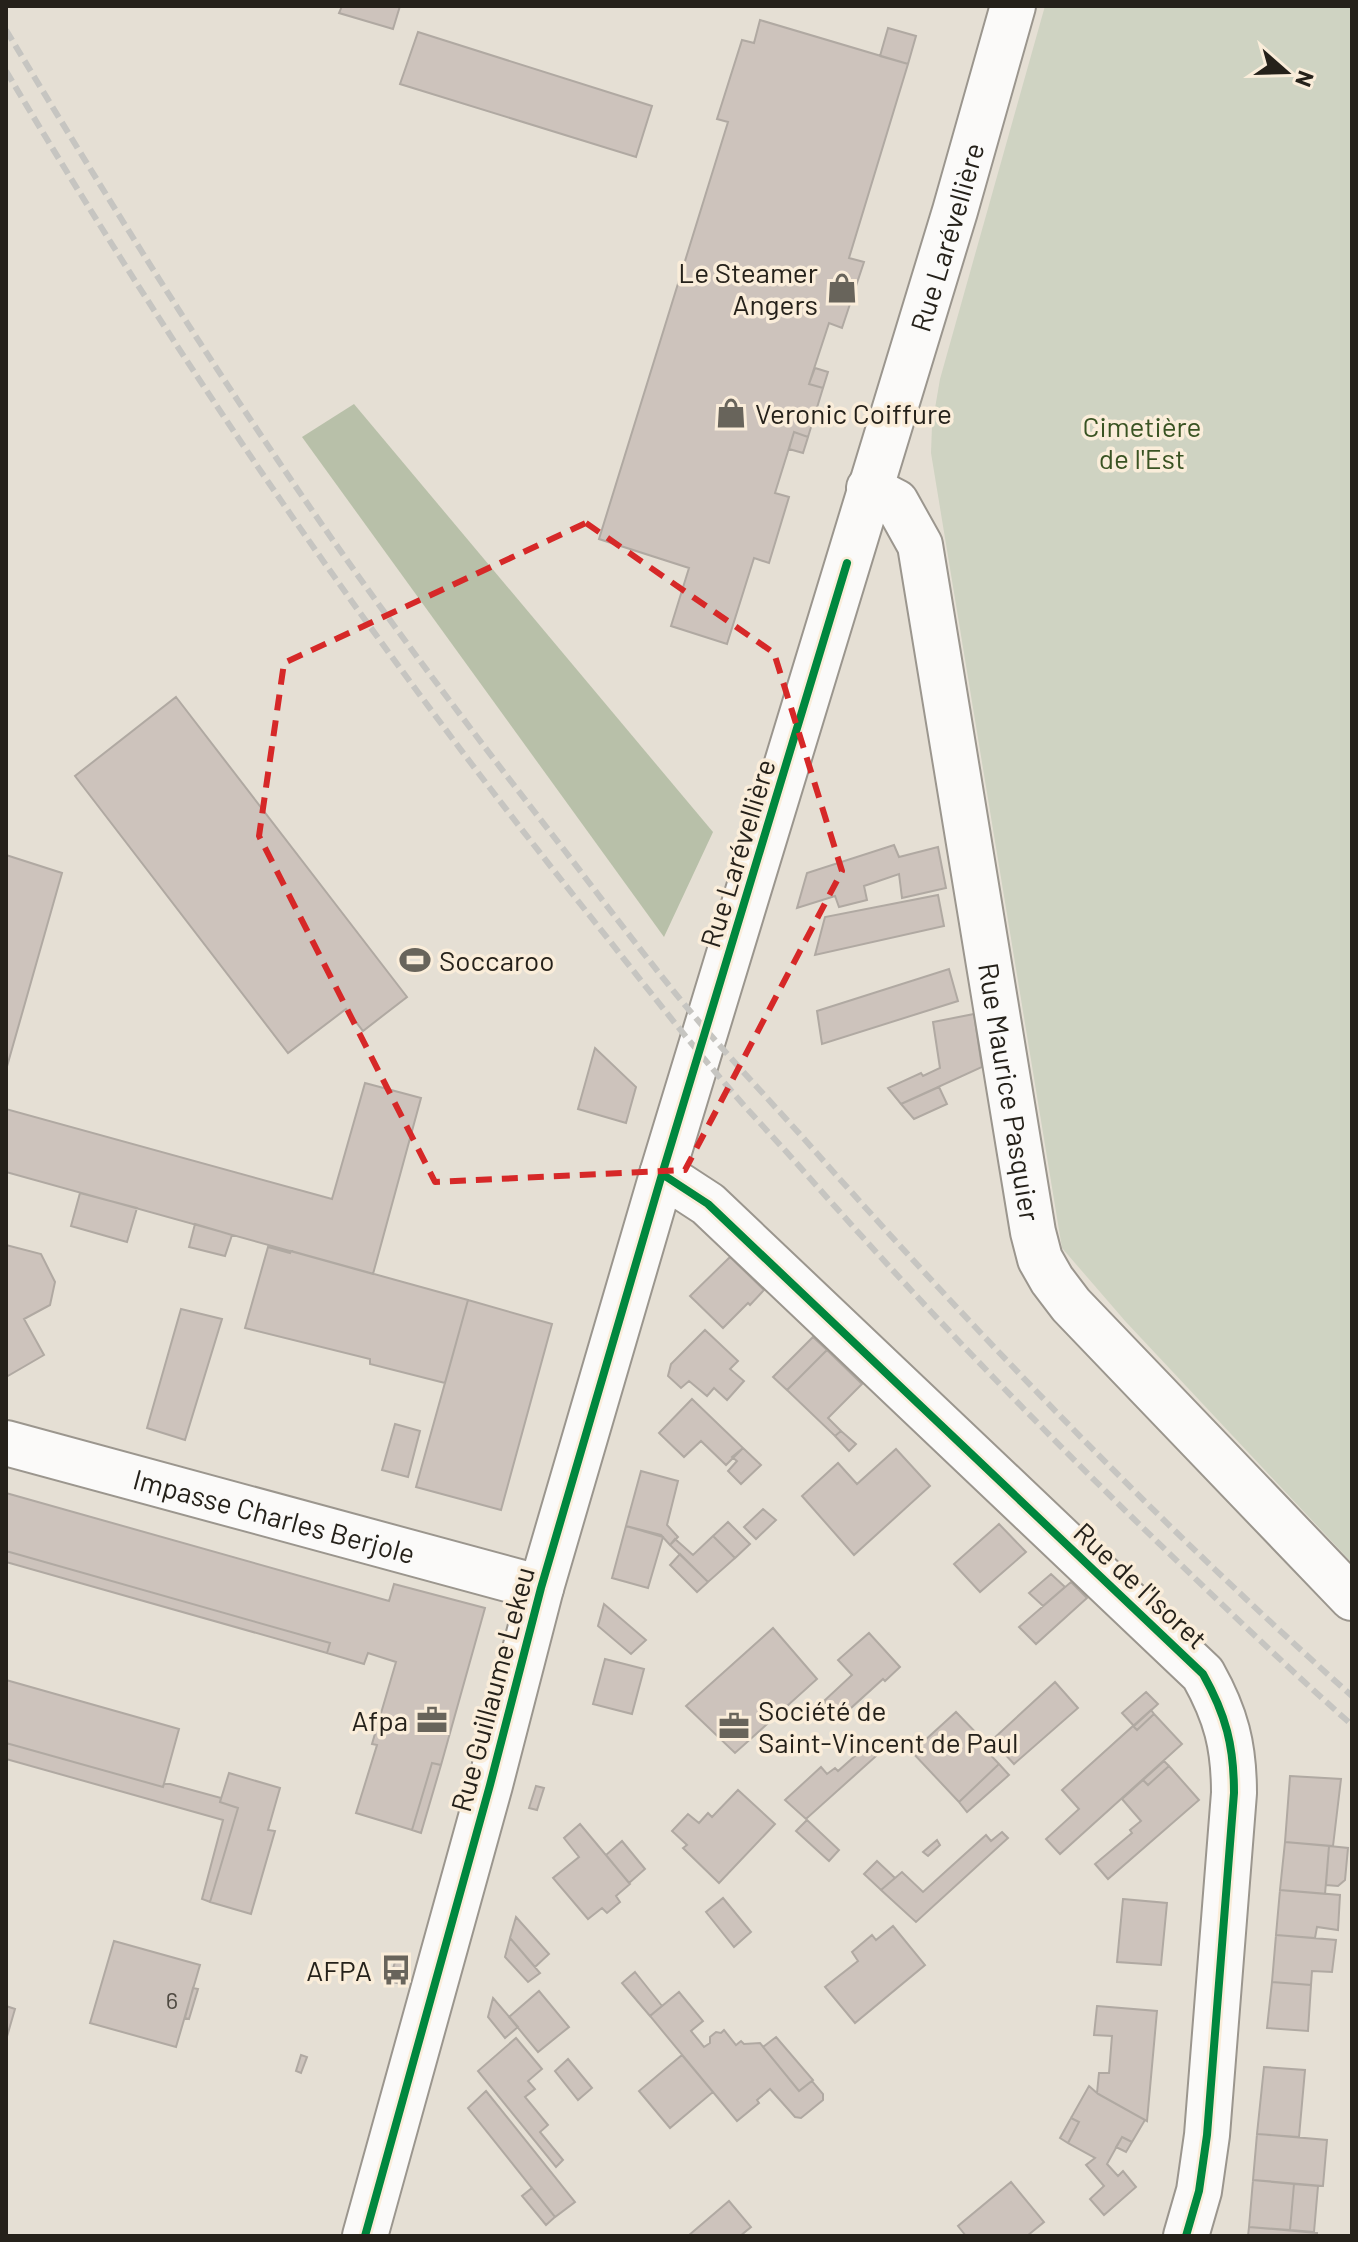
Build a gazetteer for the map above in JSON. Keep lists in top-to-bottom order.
{
  "streets": {
    "street": [
      "Rue Larévellière",
      "Rue Maurice Pasquier",
      "Impasse Charles Berjole",
      "Rue de l'Isoret",
      "Rue Guillaume Lekeu"
    ]
  },
  "crossings": [
    ["Rue Larévellière", "Rue Maurice Pasquier"],
    ["Rue Larévellière", "Rue de l'Isoret"],
    ["Rue Larévellière", "Rue Guillaume Lekeu"],
    ["Impasse Charles Berjole", "Rue Guillaume Lekeu"],
    ["Rue de l'Isoret", "Rue Guillaume Lekeu"]
  ],
  "parks": ["Cimetière de l'Est"],
  "places": {
    "shop": ["Le Steamer Angers", "Veronic Coiffure"],
    "sports": ["Soccaroo"],
    "office": ["Afpa", "Société de Saint-Vincent de Paul"],
    "bus stop": ["AFPA"]
  },
  "house_numbers": ["6"],
  "north": "right"
}
